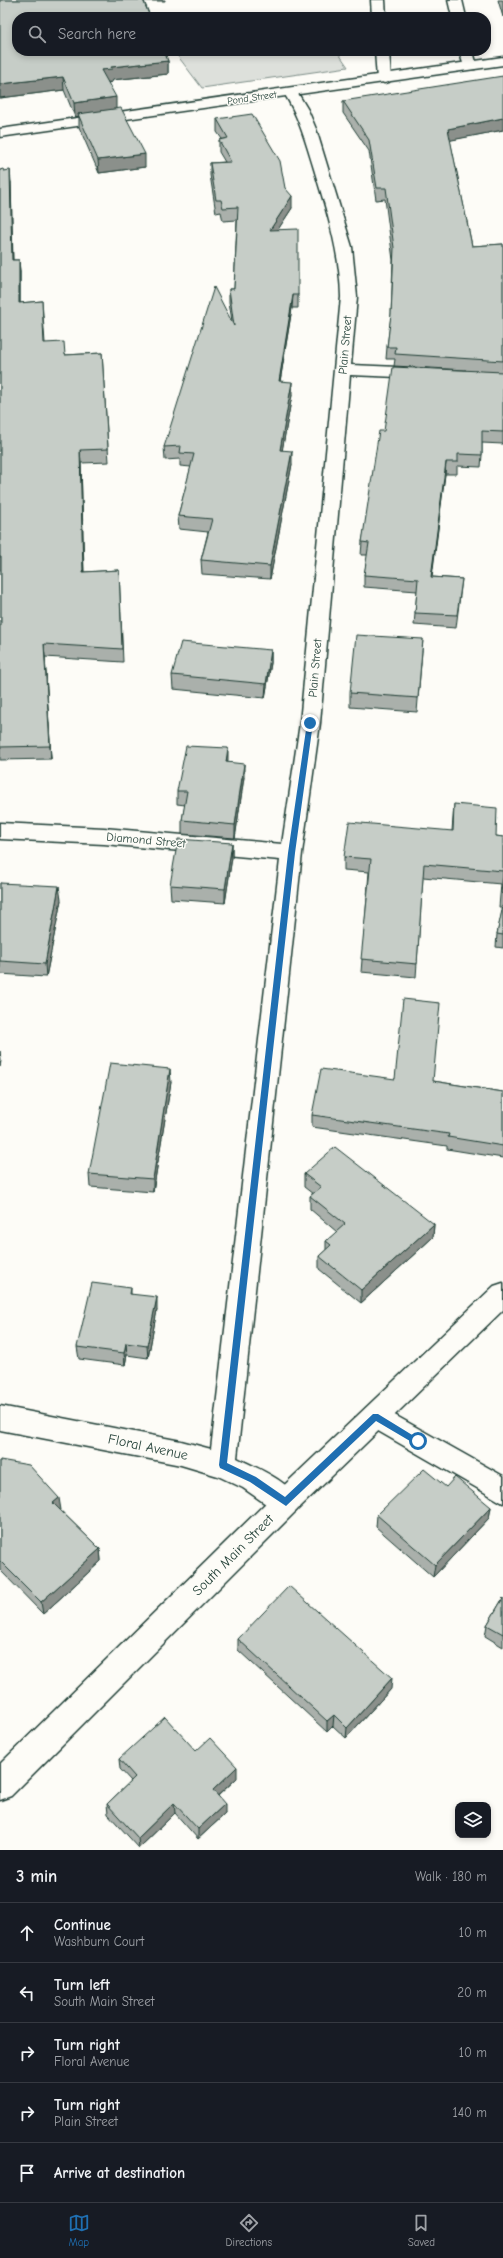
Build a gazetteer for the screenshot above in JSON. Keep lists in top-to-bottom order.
{
  "streets": {
    "street": [
      "Pond Street",
      "Plain Street",
      "Diamond Street",
      "Floral Avenue",
      "South Main Street"
    ]
  },
  "crossings": [
    ["Pond Street", "Plain Street"],
    ["Plain Street", "Diamond Street"],
    ["Plain Street", "Floral Avenue"],
    ["Floral Avenue", "South Main Street"]
  ],
  "page": {
    "search": "Search here",
    "heading": ["3 min", "Walk · 180 m"],
    "list": [
      ["Continue", "Washburn Court", "10 m"],
      ["Turn left", "South Main Street", "20 m"],
      ["Turn right", "Floral Avenue", "10 m"],
      ["Turn right", "Plain Street", "140 m"],
      "Arrive at destination"
    ],
    "nav": ["Map", "Directions", "Saved"]
  }
}
